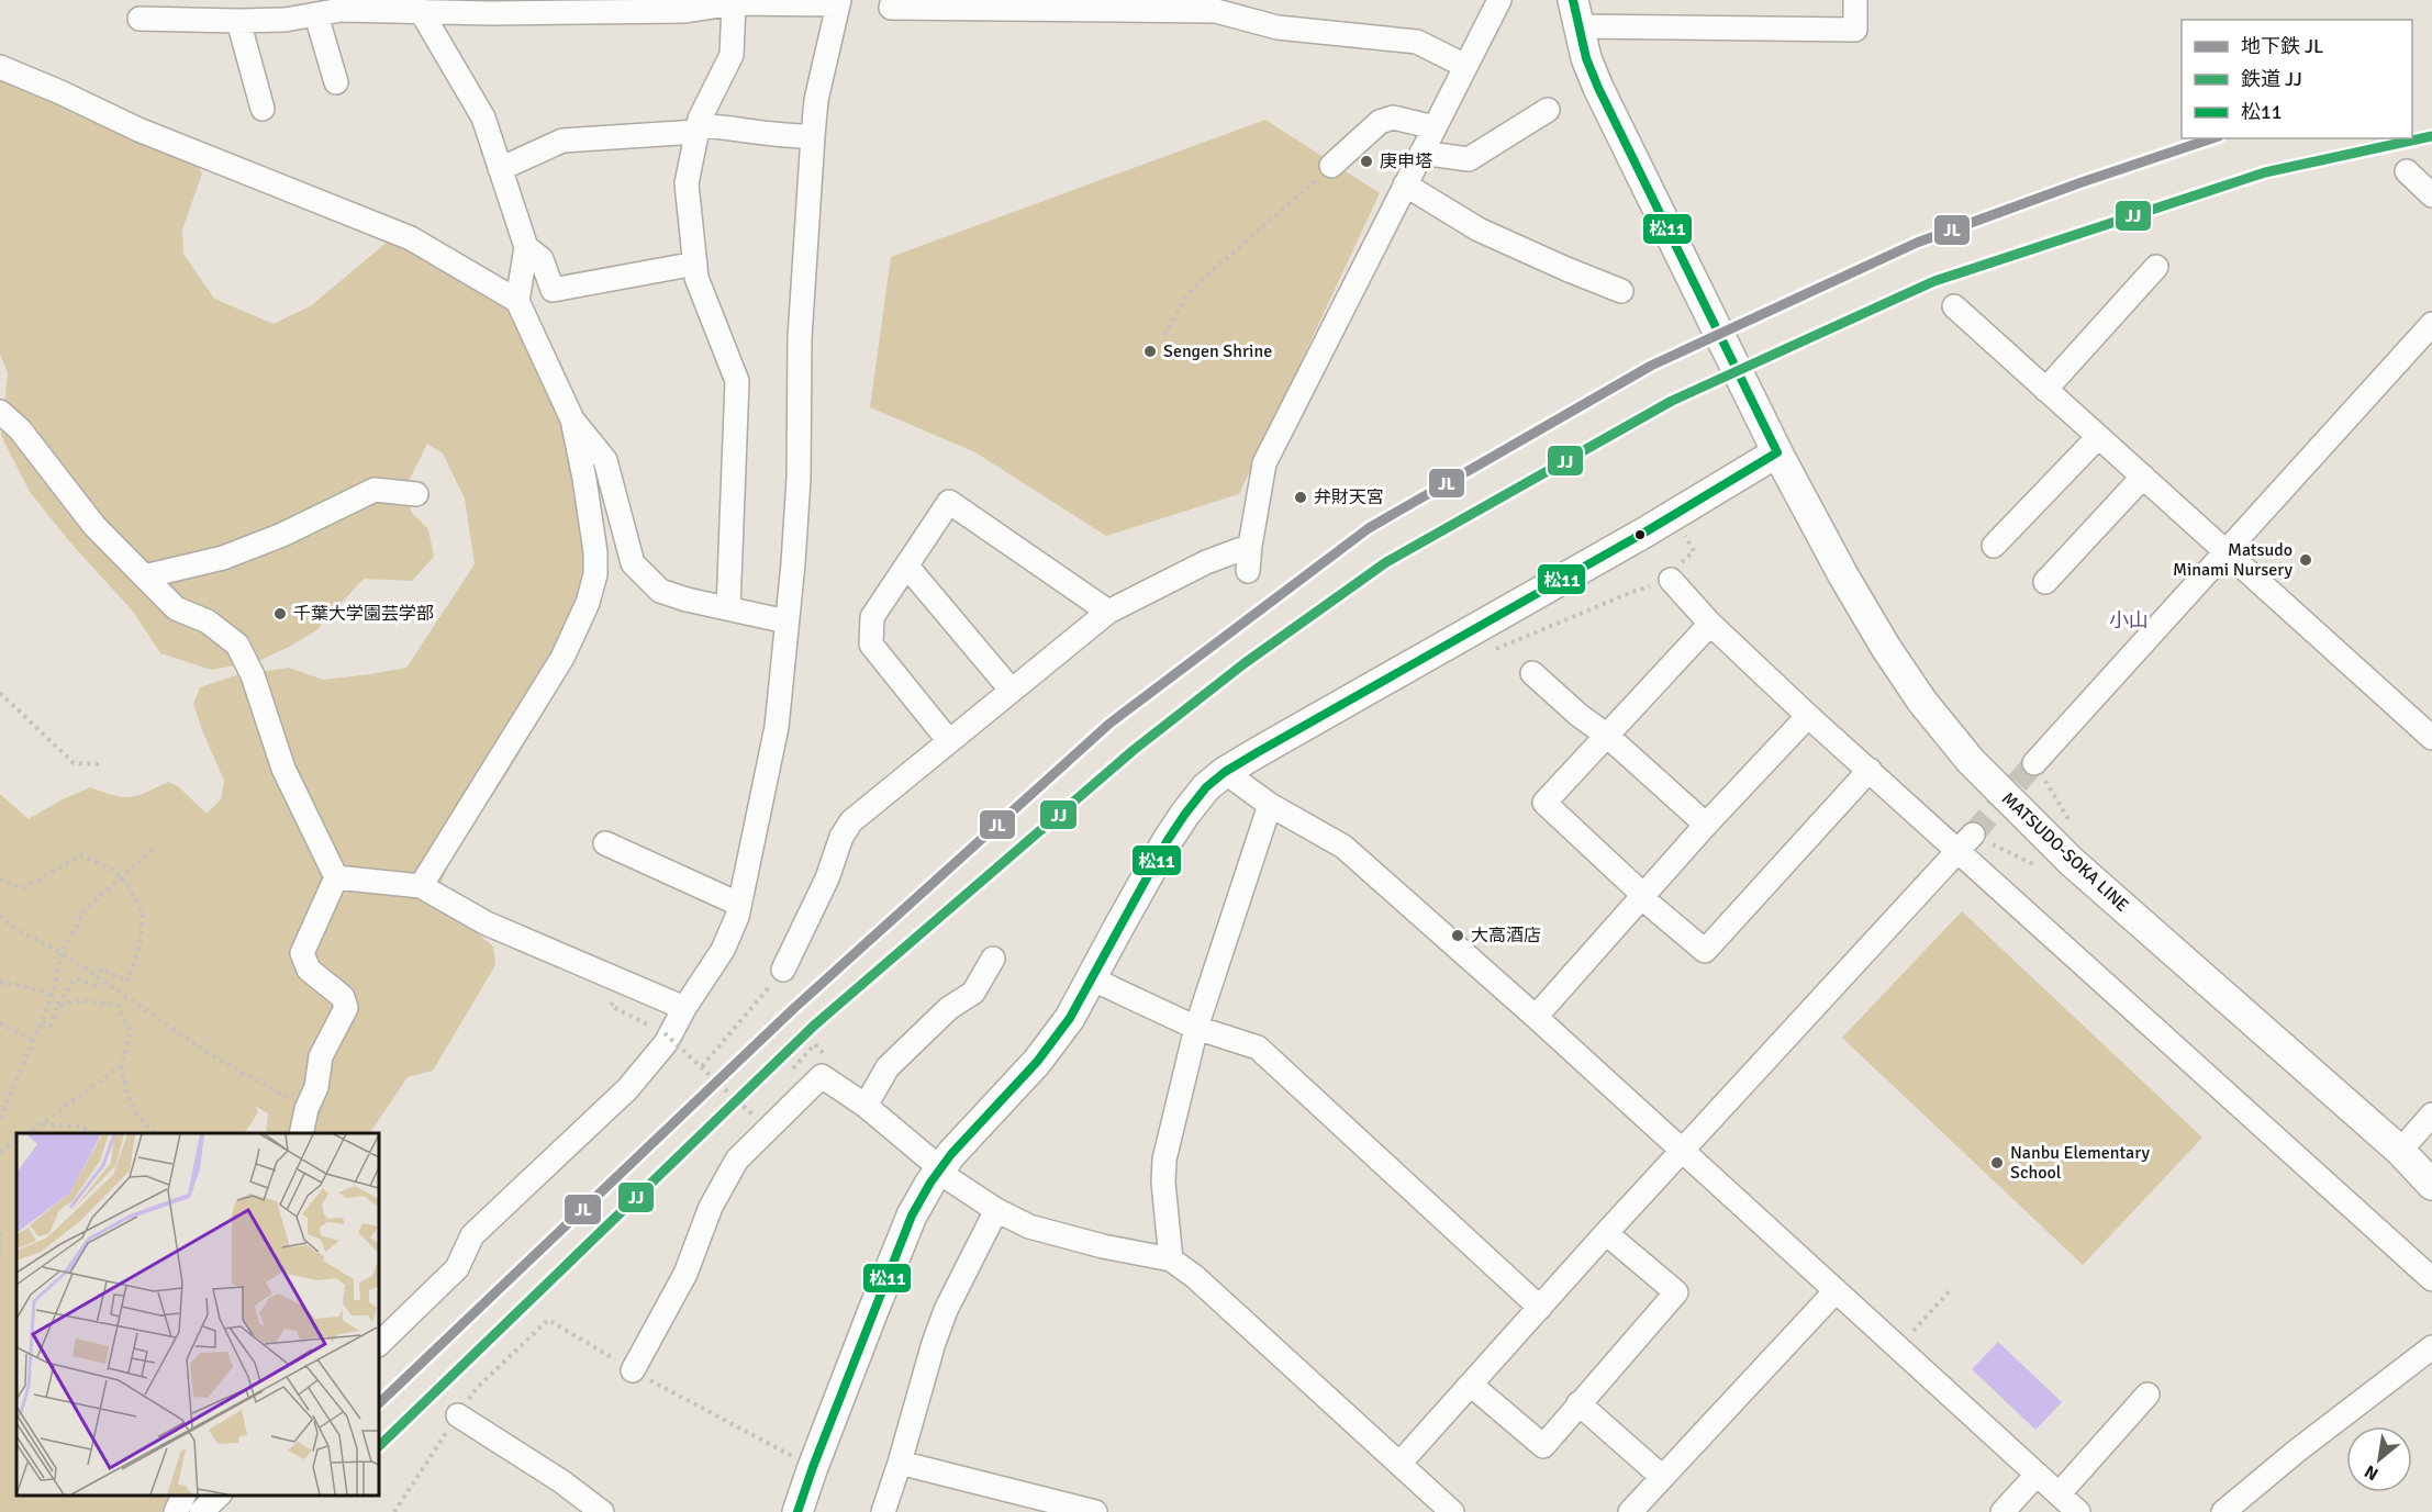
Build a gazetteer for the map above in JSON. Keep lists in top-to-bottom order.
{
  "streets": {
    "main road": ["MATSUDO-SOKA LINE"]
  },
  "districts": ["小山"],
  "places": [
    "庚申塔",
    "Sengen Shrine",
    "弁財天宮",
    "Matsudo Minami Nursery",
    "千葉大学園芸学部",
    "大高酒店",
    "Nanbu Elementary School"
  ],
  "lines": ["transit line 松11", "rail line JJ", "metro line JL"],
  "legend": ["地下鉄 JL", "鉄道 JJ", "松11"],
  "north": "bottom left"
}
